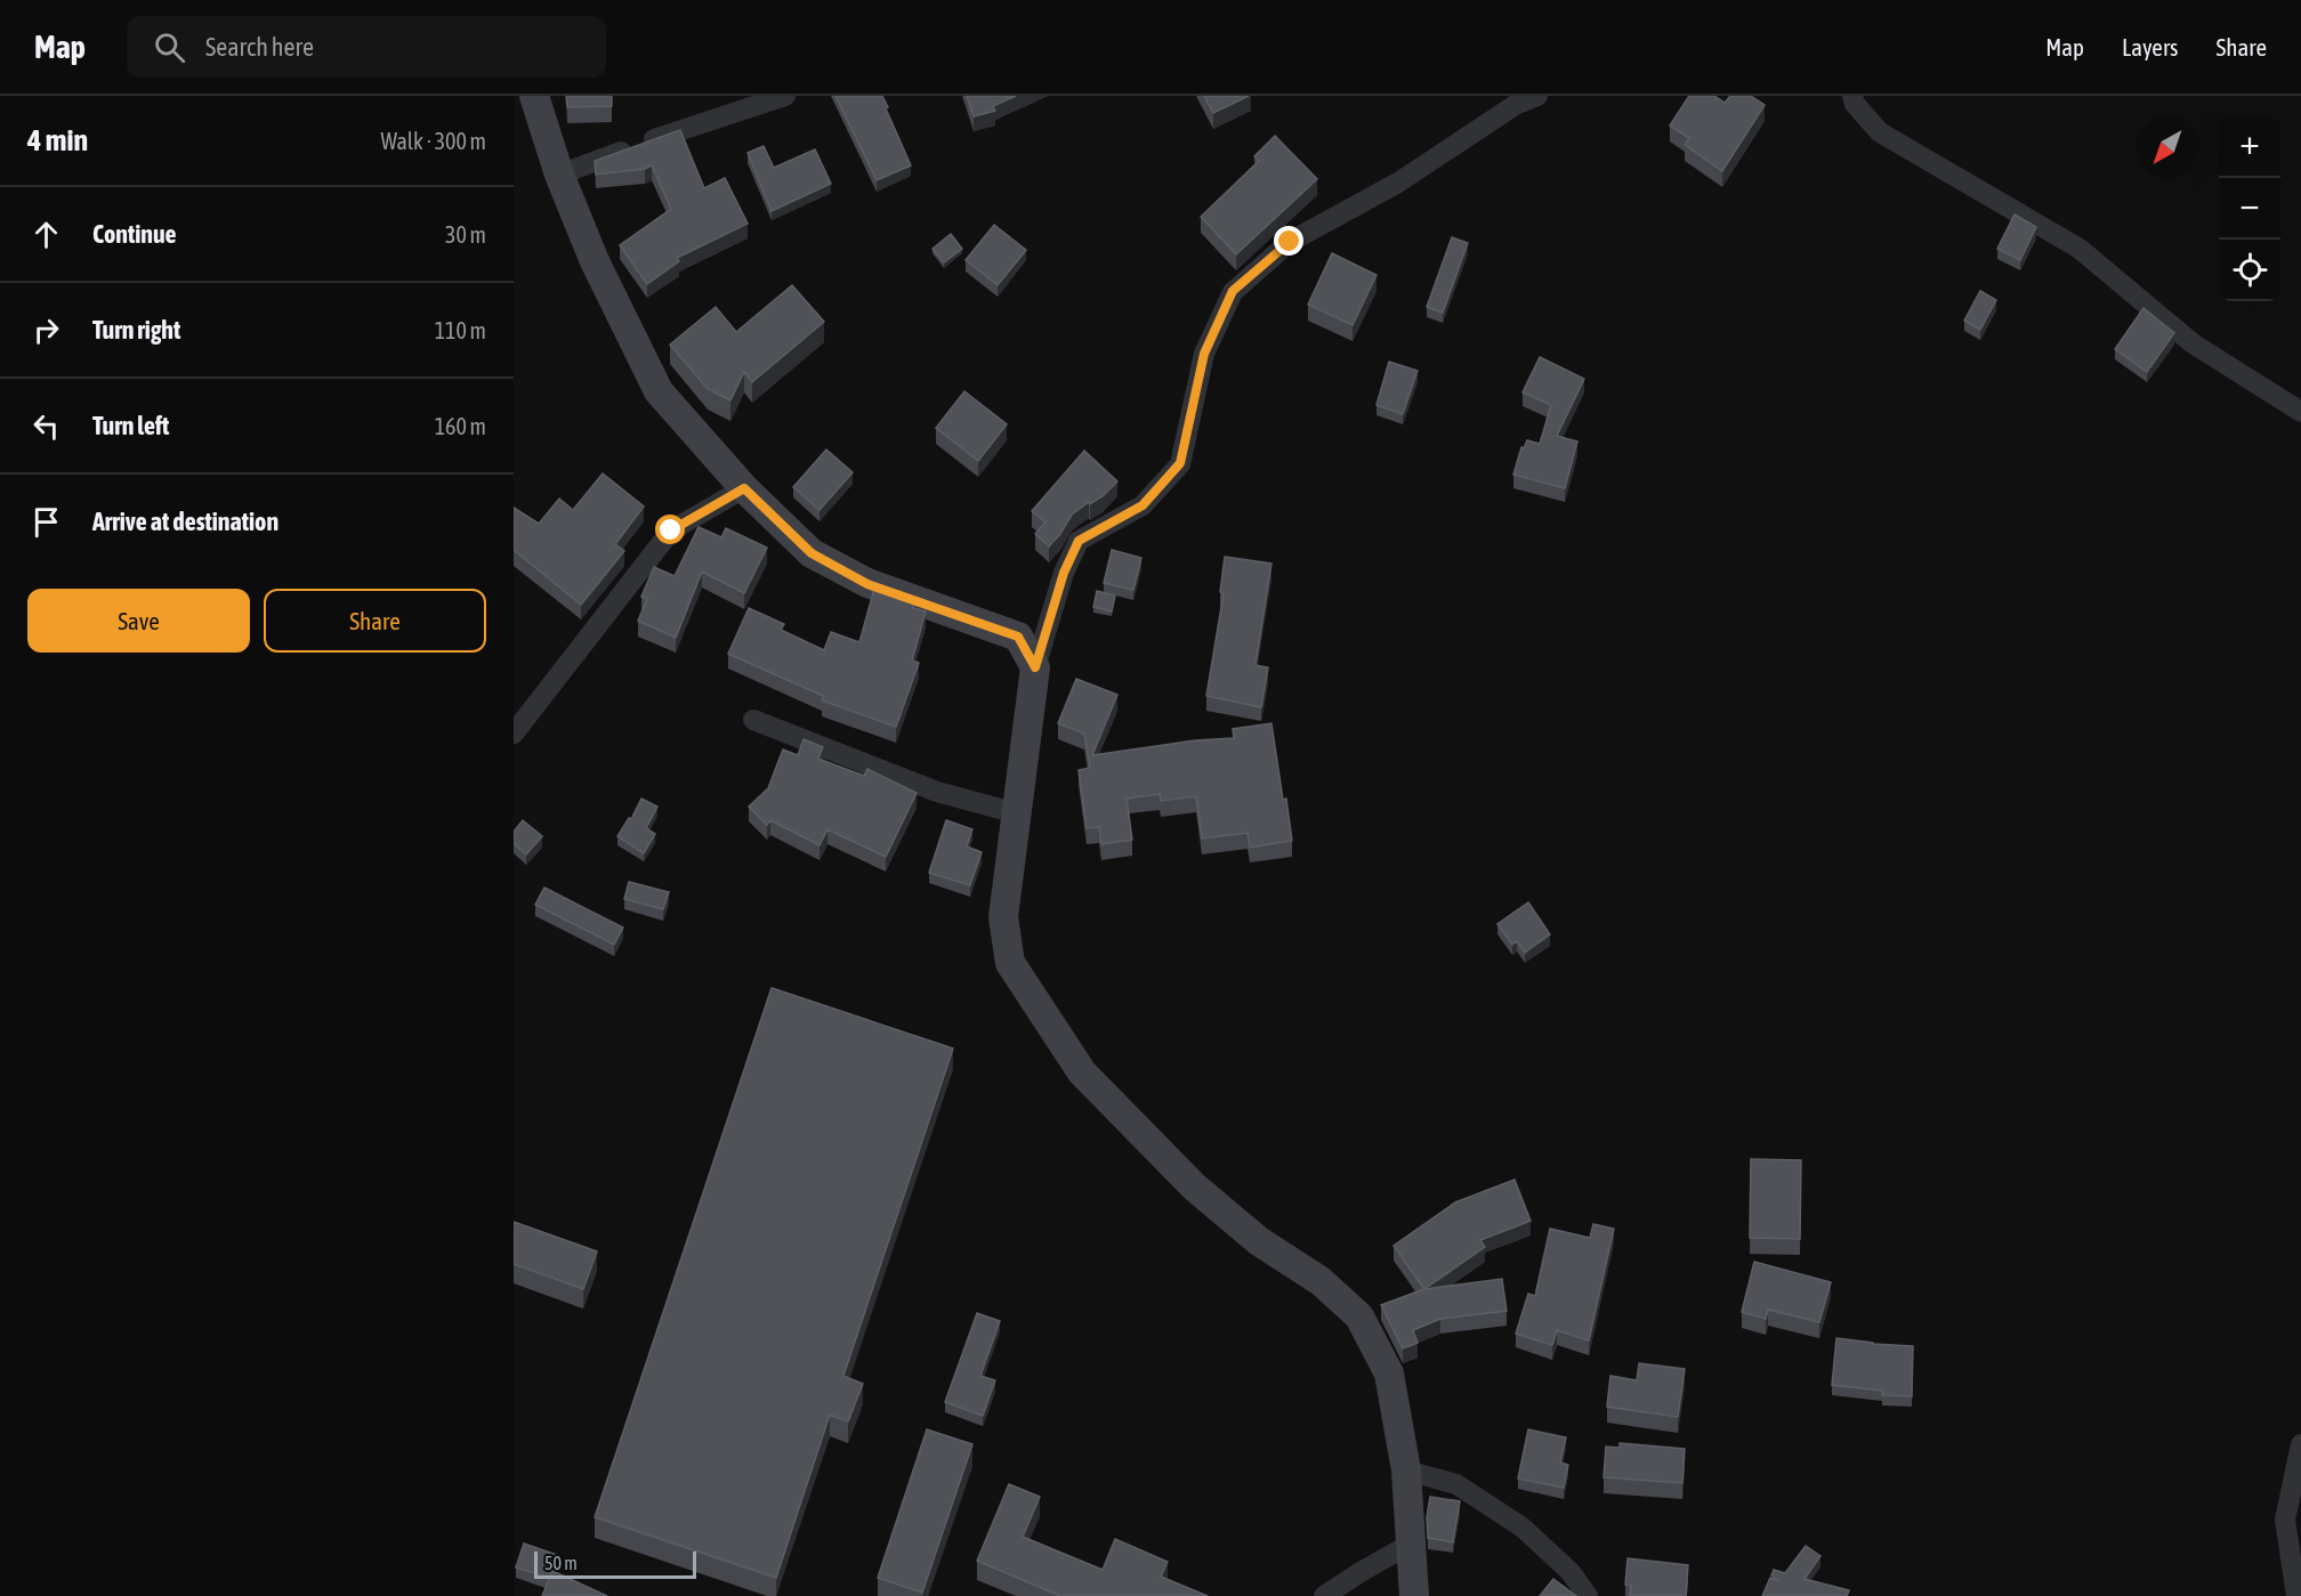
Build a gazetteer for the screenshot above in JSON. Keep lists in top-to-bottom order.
{
  "scale_bar": "50 m",
  "north": "bottom left",
  "page": {
    "header": "Map",
    "search": "Search here",
    "nav": ["Map", "Layers", "Share"],
    "heading": ["4 min", "Walk · 300 m"],
    "map_buttons": ["+", "−"],
    "list": [
      ["Continue", "30 m"],
      ["Turn right", "110 m"],
      ["Turn left", "160 m"],
      "Arrive at destination"
    ],
    "buttons": ["Save", "Share"],
    "scale": "50 m"
  }
}
